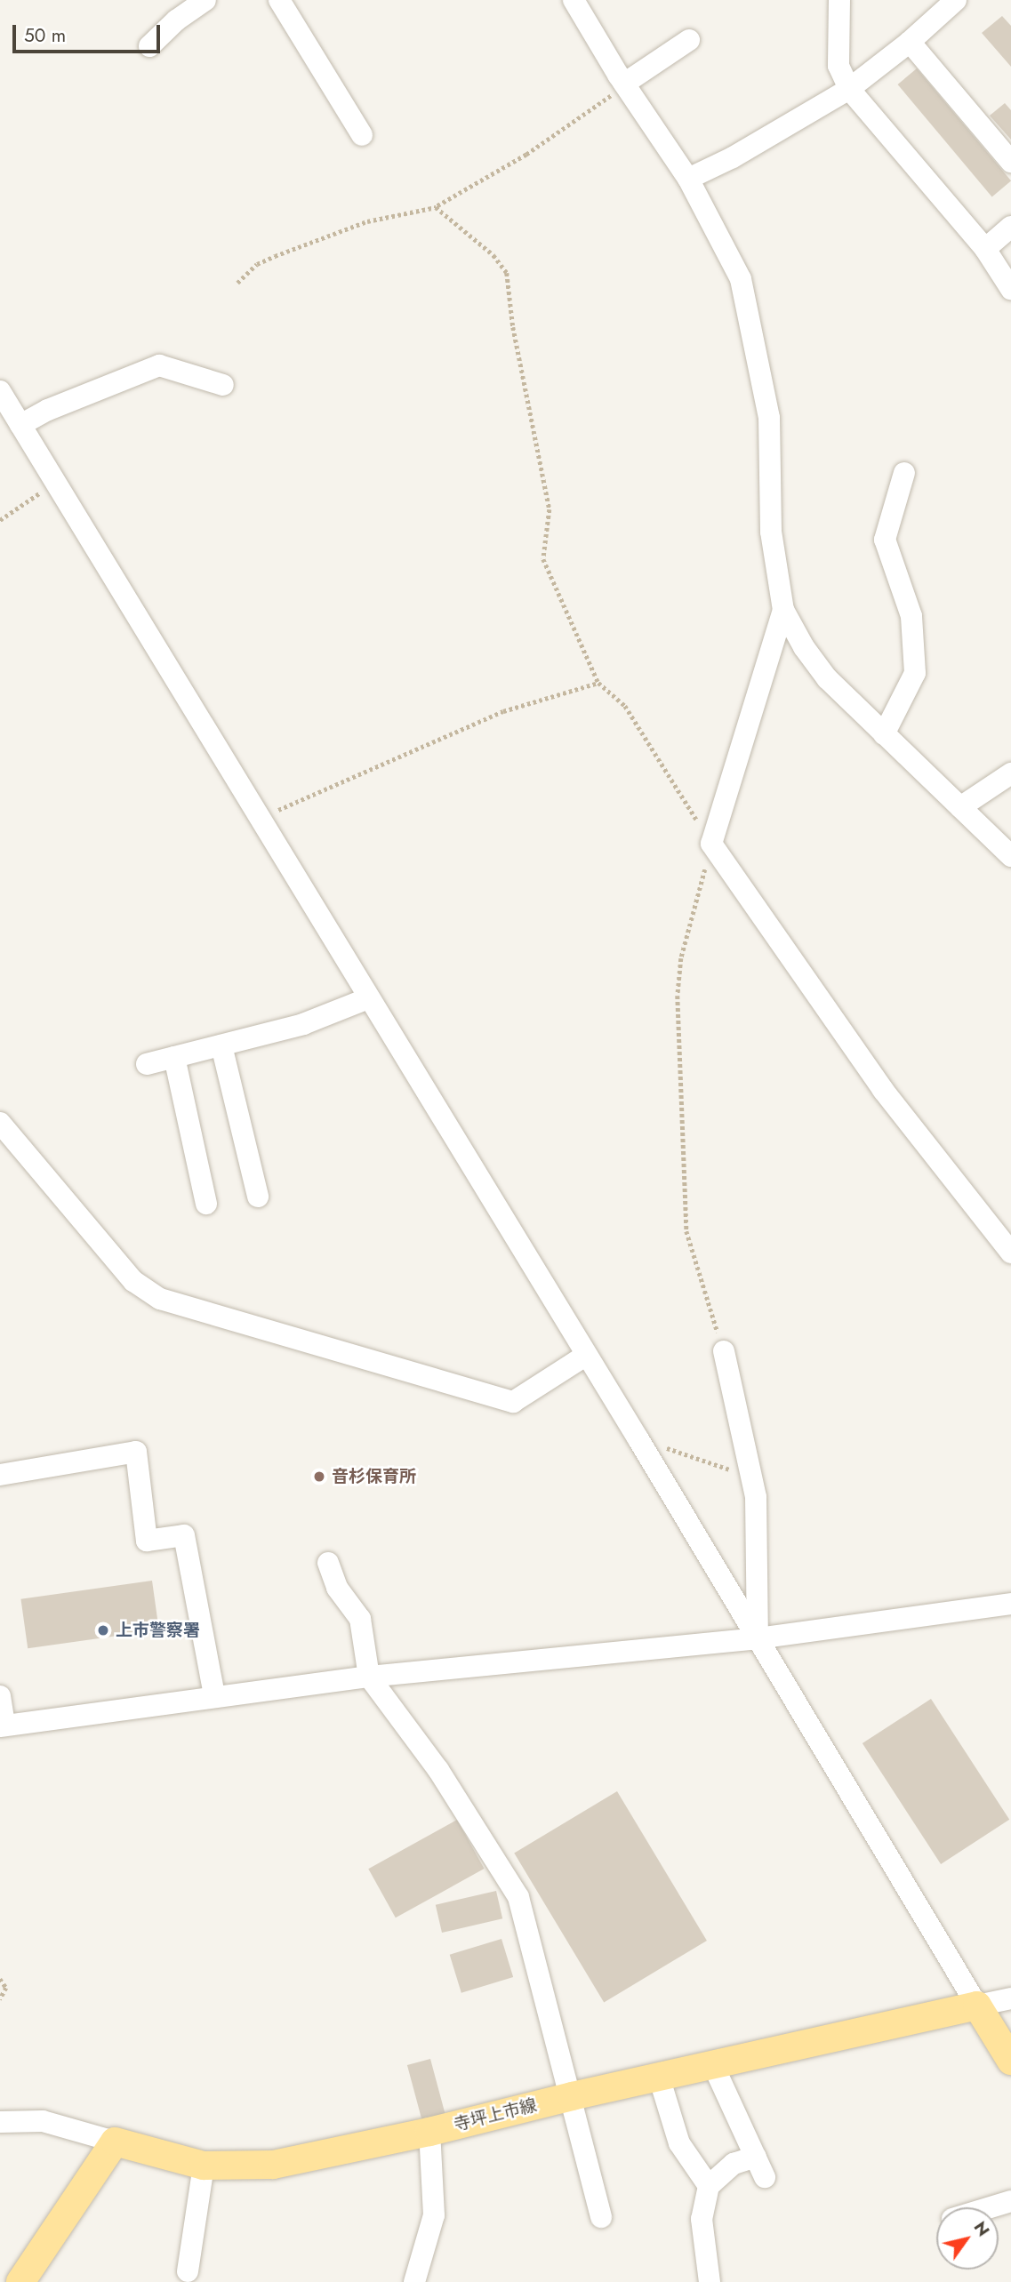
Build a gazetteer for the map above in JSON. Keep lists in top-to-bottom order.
{
  "streets": {
    "main road": ["寺坪上市線"]
  },
  "places": ["音杉保育所", "上市警察署"],
  "scale_bar": "50 m",
  "north": "top right"
}
